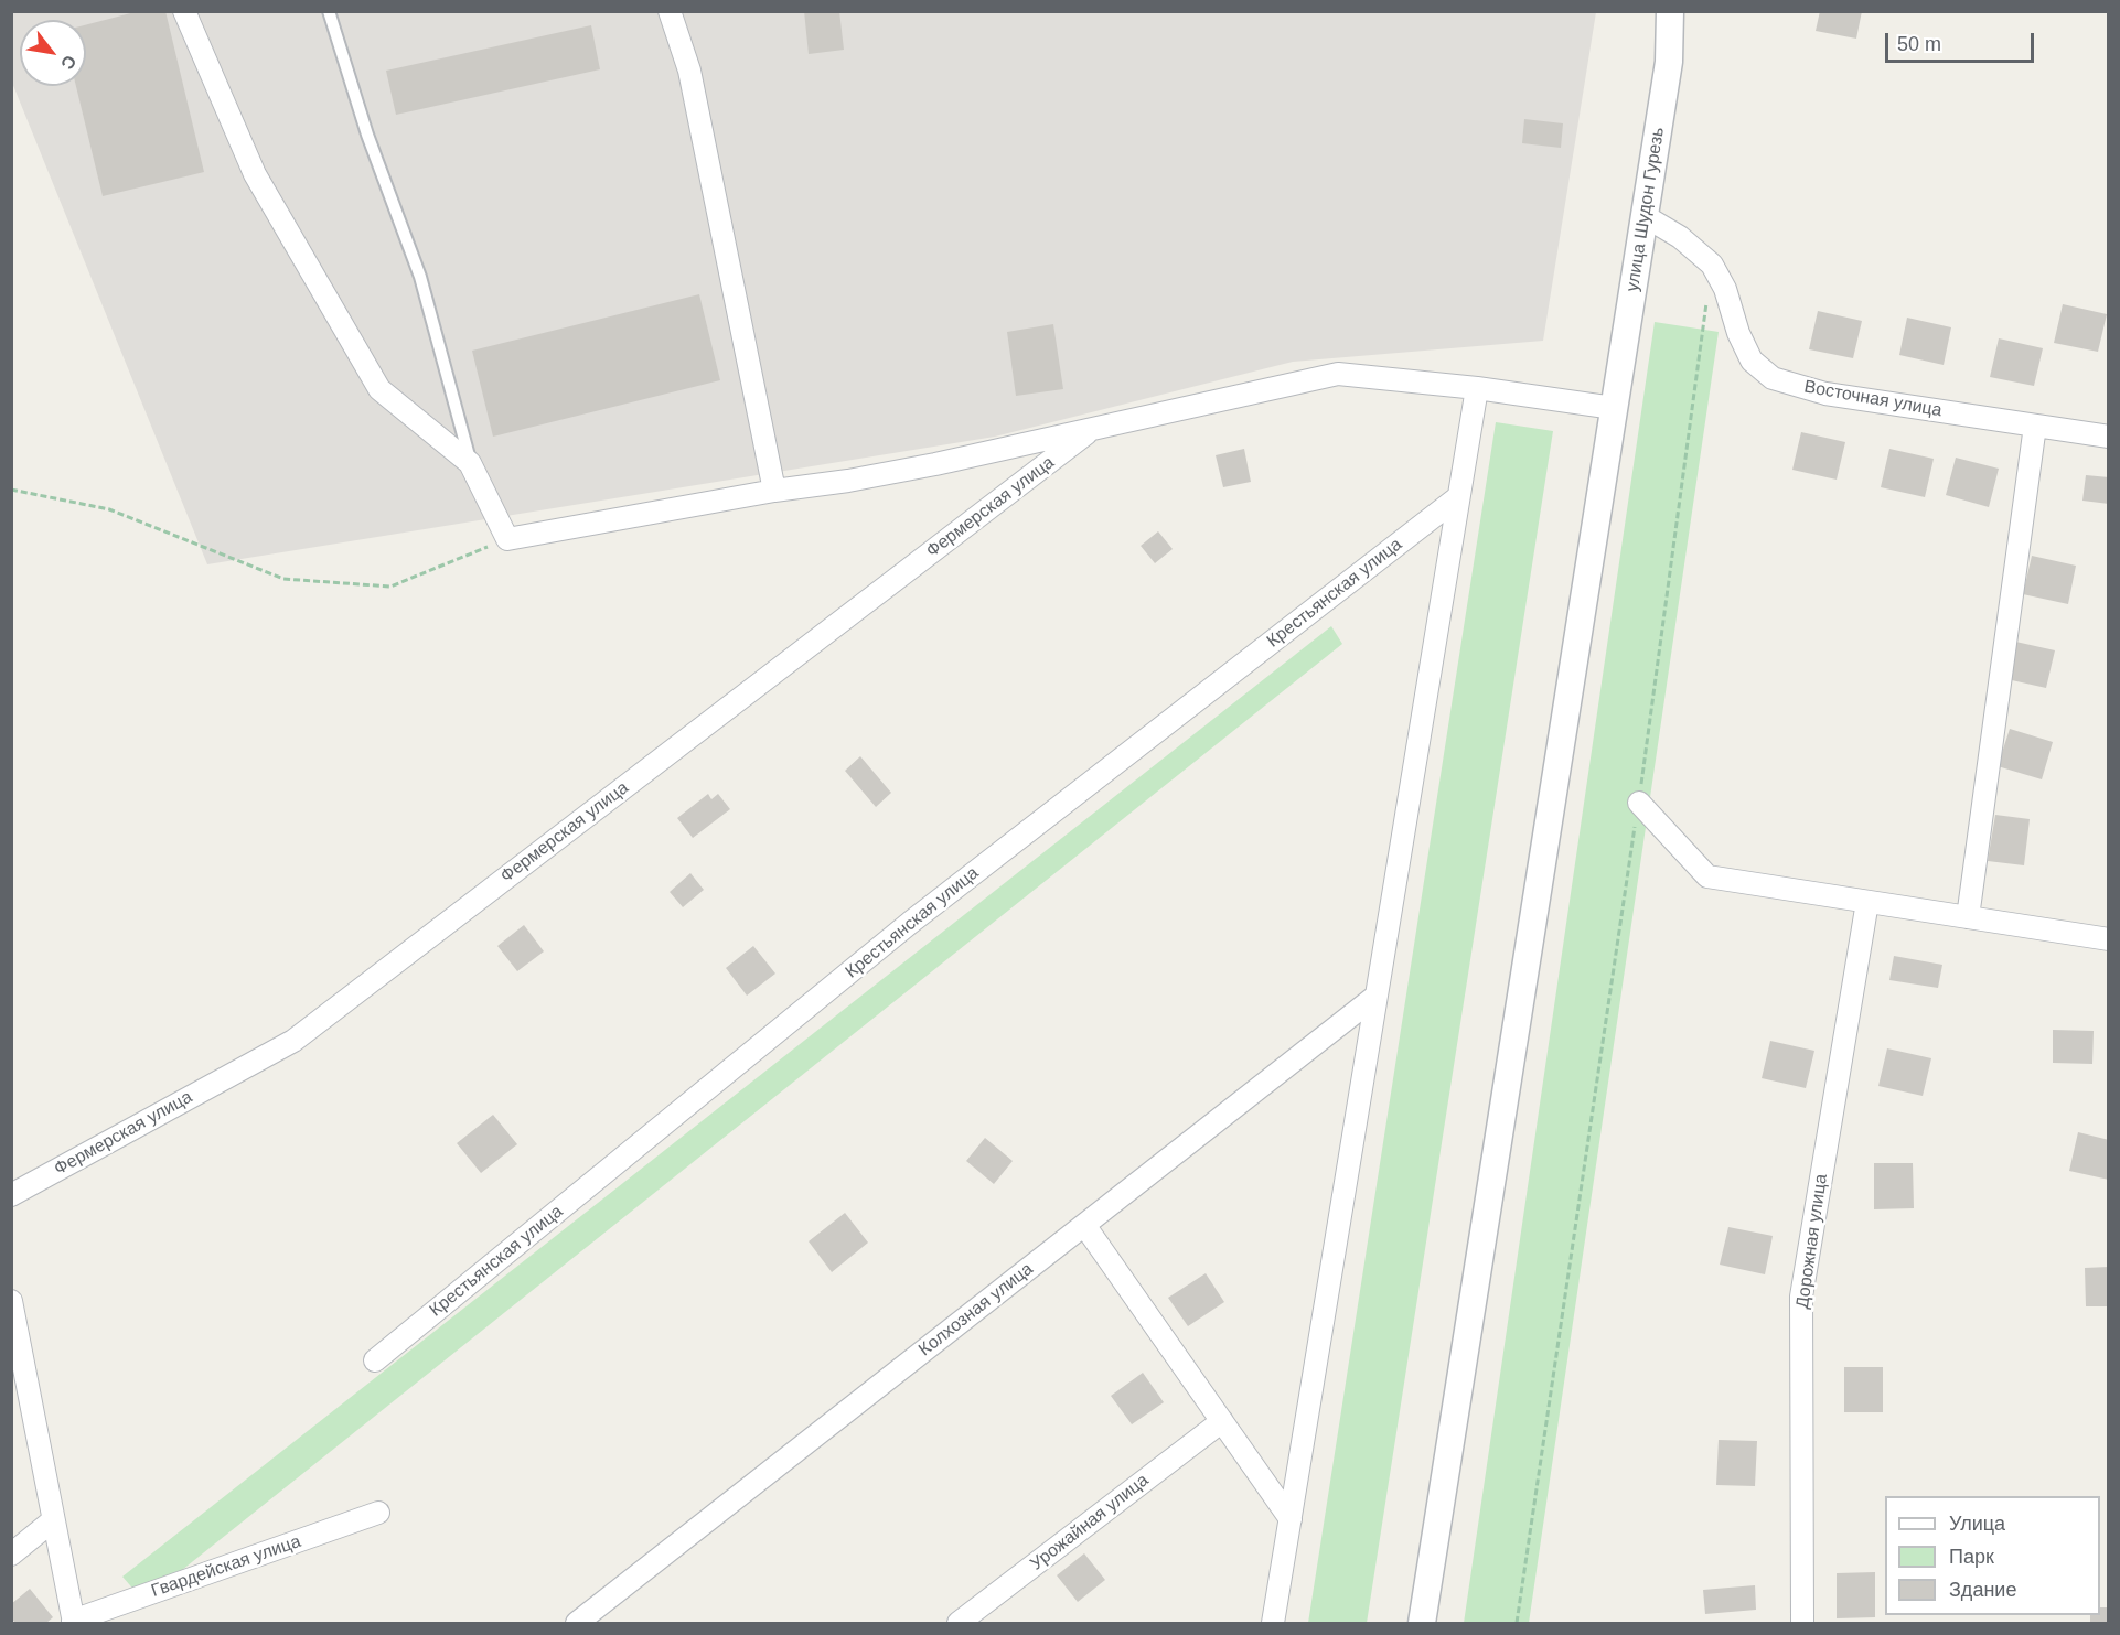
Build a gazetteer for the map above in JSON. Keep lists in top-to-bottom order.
{
  "streets": {
    "street": [
      "улица Шудон Гурезь",
      "Восточная улица",
      "Фермерская улица",
      "Крестьянская улица",
      "Дорожная улица",
      "Колхозная улица",
      "Урожайная улица",
      "Гвардейская улица"
    ]
  },
  "crossings": [
    ["улица Шудон Гурезь", "Восточная улица"]
  ],
  "legend": ["Улица", "Парк", "Здание"],
  "scale_bar": "50 m",
  "north": "bottom right"
}
